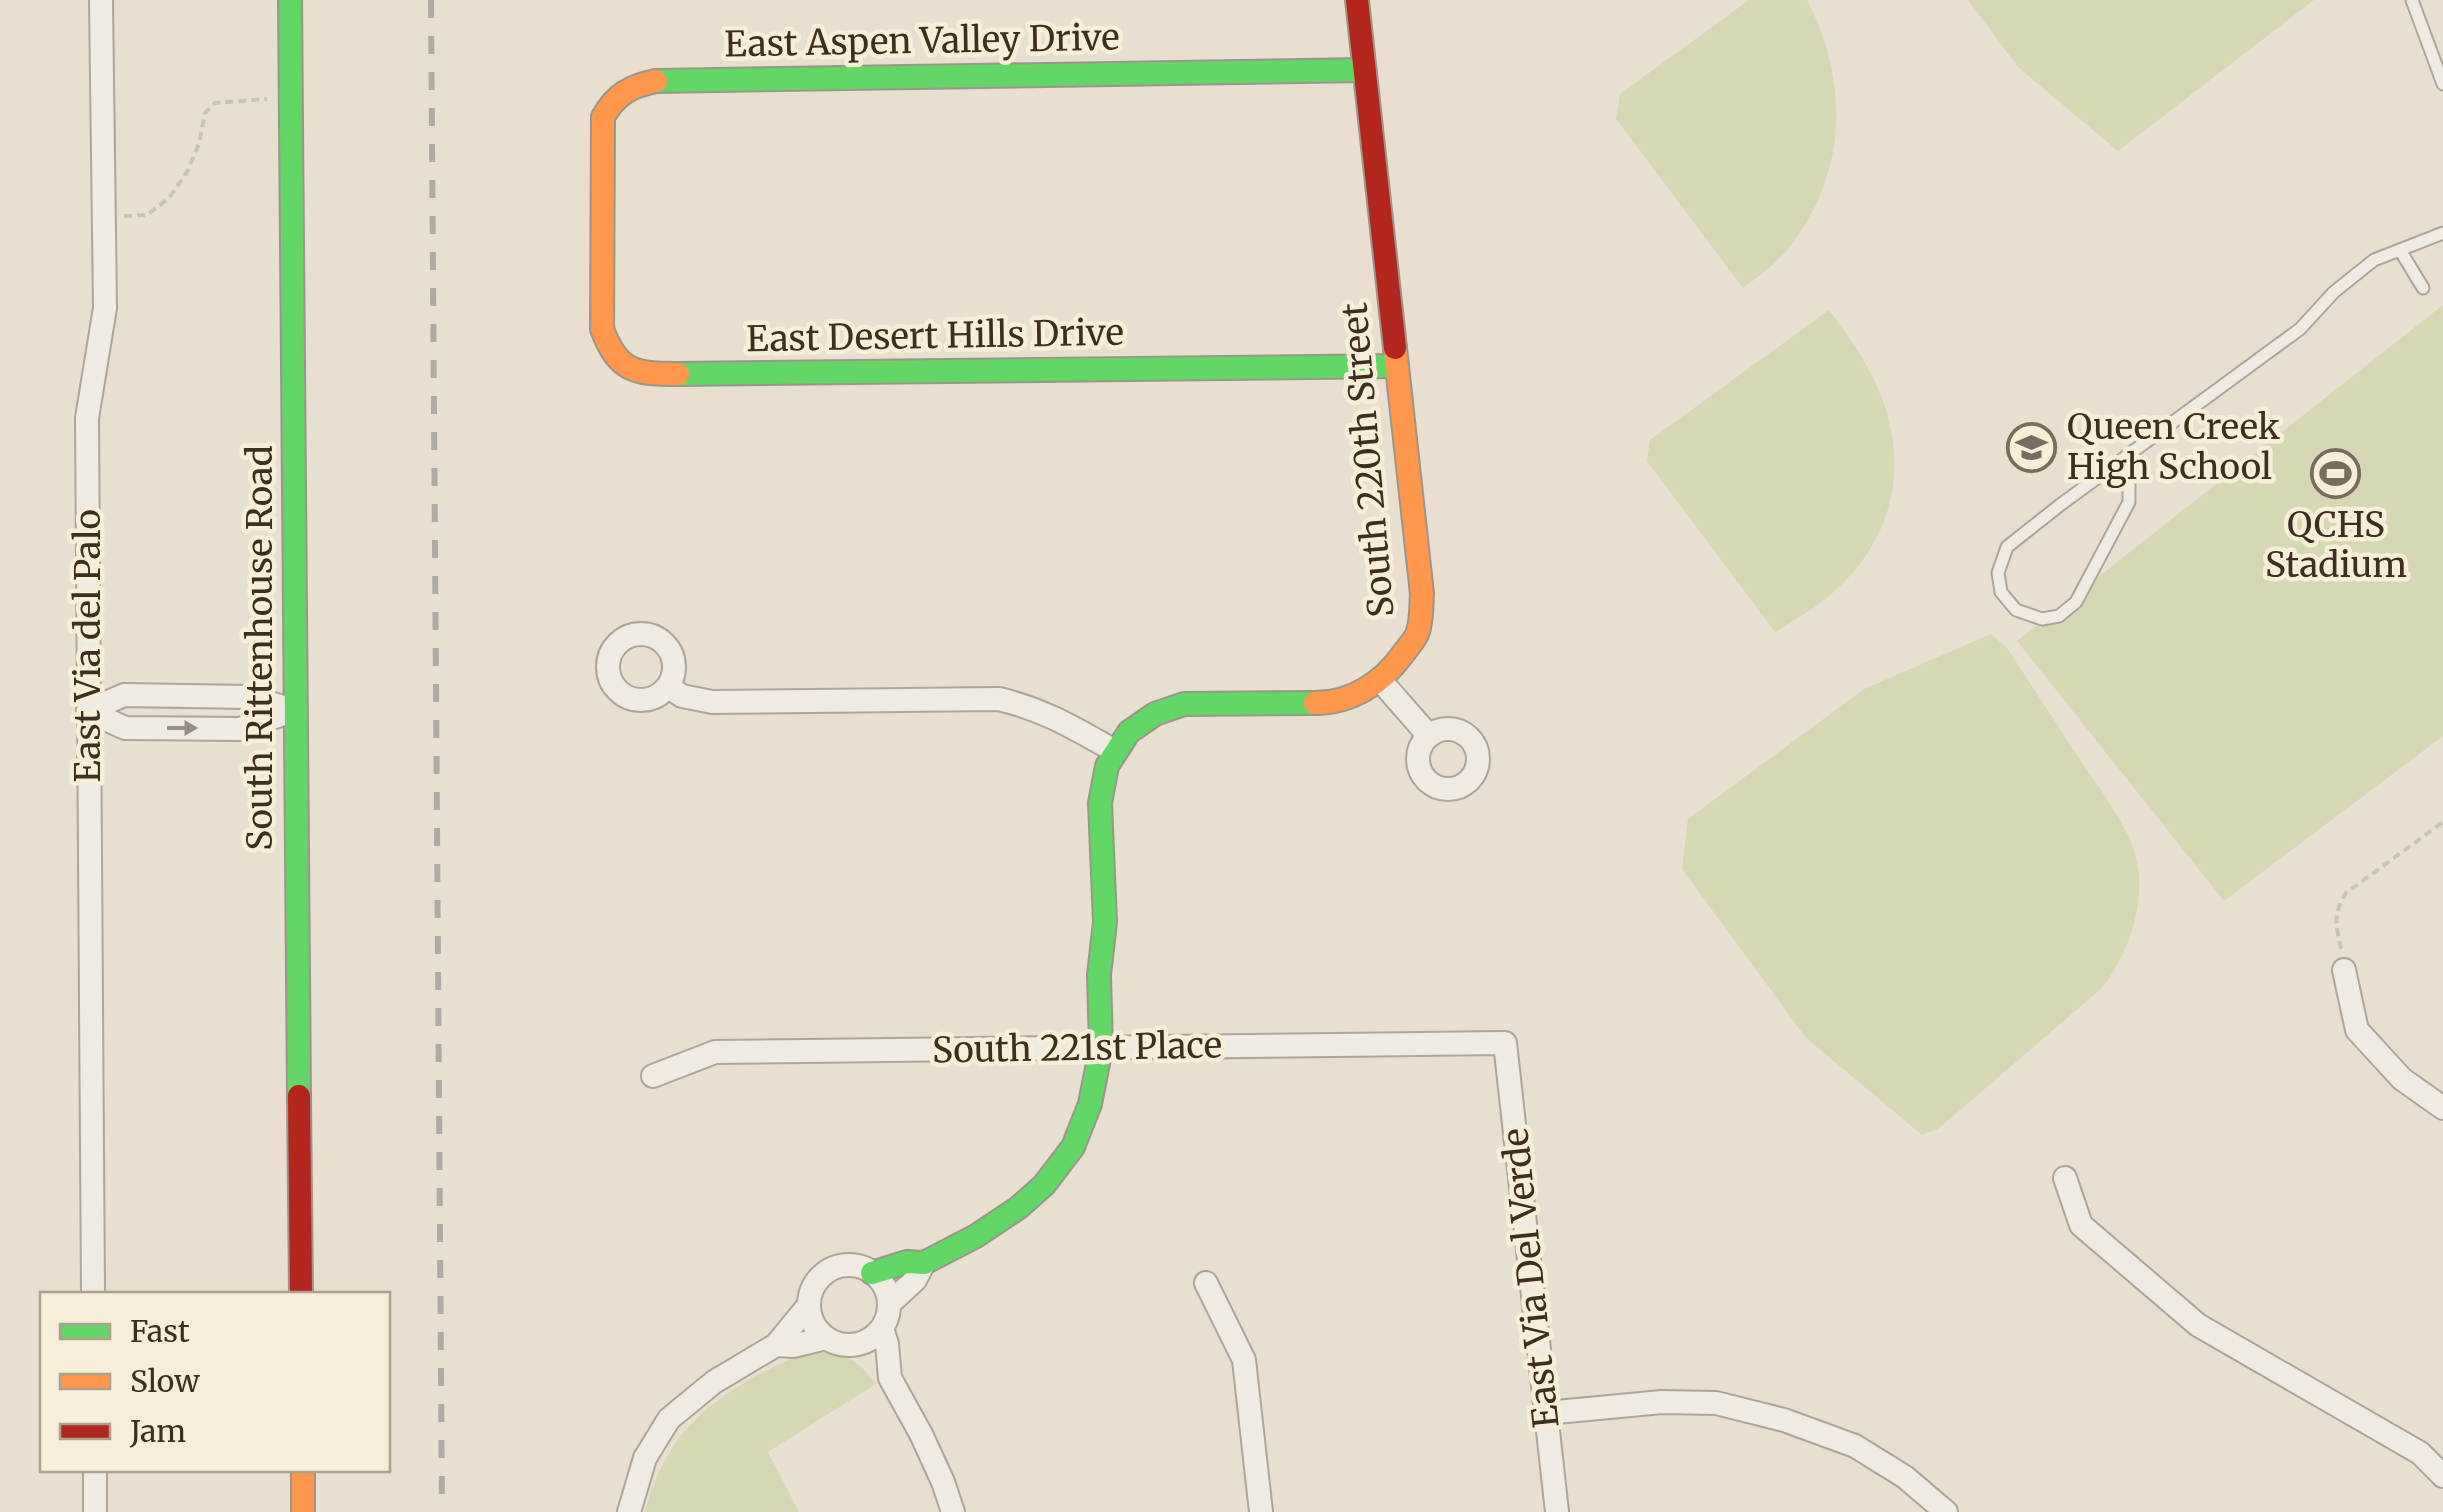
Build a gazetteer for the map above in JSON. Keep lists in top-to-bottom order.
{
  "streets": {
    "street": [
      "East Aspen Valley Drive",
      "East Desert Hills Drive",
      "South 220th Street",
      "East Via del Palo",
      "South Rittenhouse Road",
      "South 221st Place",
      "East Via Del Verde"
    ]
  },
  "crossings": [
    ["East Aspen Valley Drive", "East Desert Hills Drive"],
    ["East Aspen Valley Drive", "South 220th Street"],
    ["East Desert Hills Drive", "South 220th Street"],
    ["South 221st Place", "East Via Del Verde"]
  ],
  "places": {
    "school or university": ["Queen Creek High School"],
    "sports": ["QCHS Stadium"]
  },
  "legend": ["Fast", "Slow", "Jam"]
}
